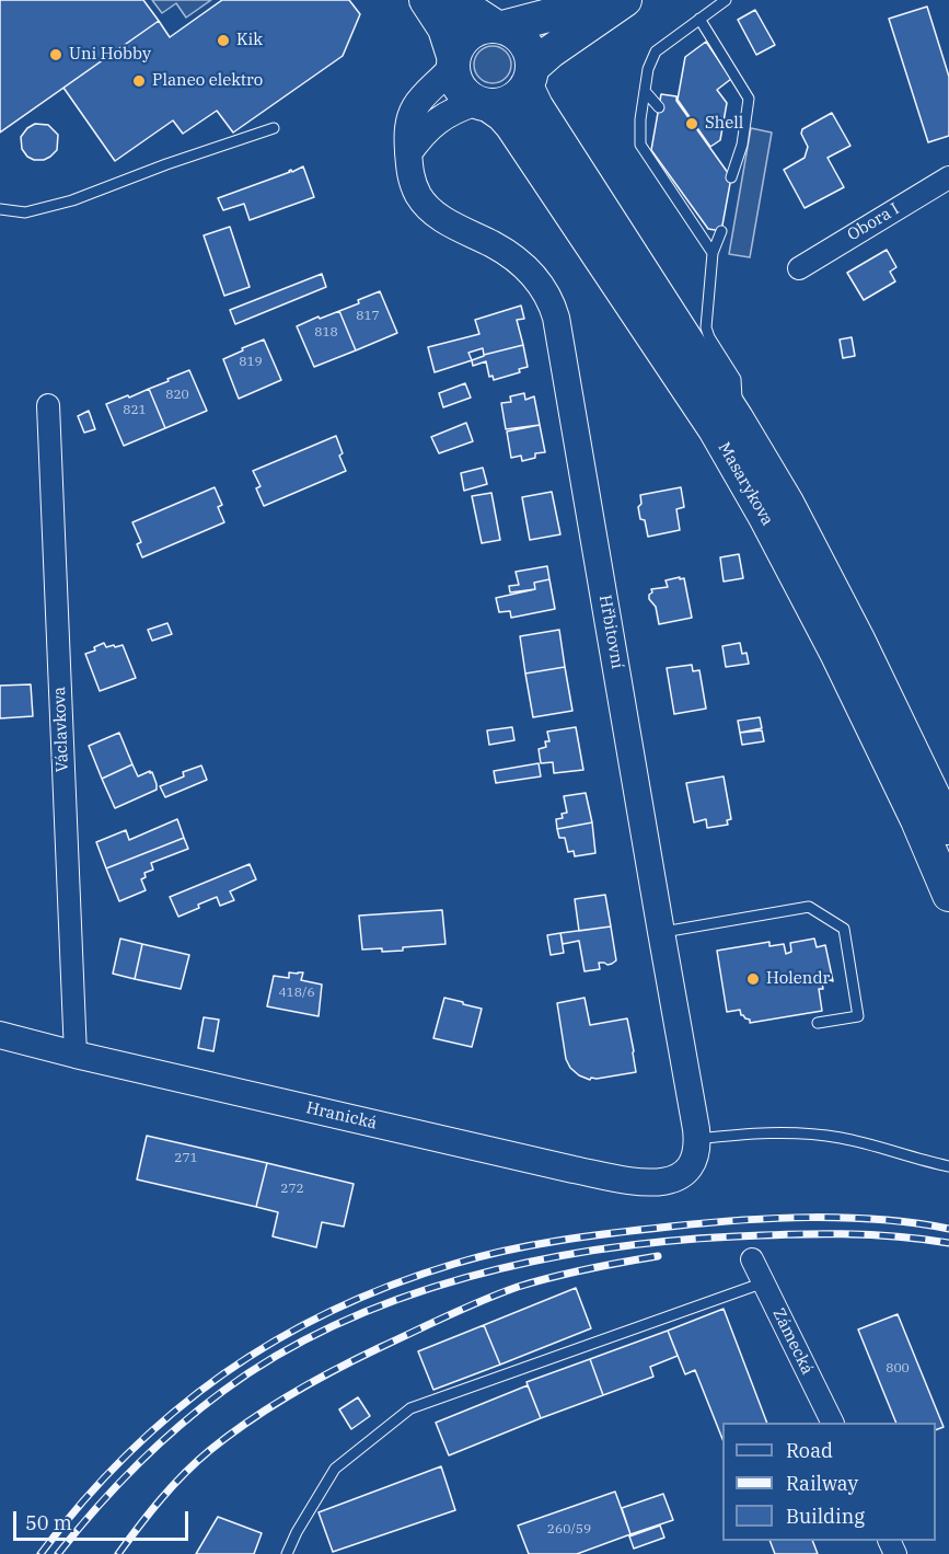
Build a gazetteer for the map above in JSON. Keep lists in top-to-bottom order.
{
  "streets": {
    "main road": ["Masarykova"],
    "street": [
      "Obora I",
      "Hřbitovní",
      "Václavkova",
      "Hranická",
      "Zámecká"
    ]
  },
  "crossings": [
    ["Masarykova", "Hřbitovní"],
    ["Hřbitovní", "Hranická"],
    ["Václavkova", "Hranická"]
  ],
  "places": [
    "Kik",
    "Uni Hobby",
    "Planeo elektro",
    "Shell",
    "Holendr"
  ],
  "house_numbers": [
    "817",
    "818",
    "819",
    "820",
    "821",
    "418/6",
    "271",
    "272",
    "800",
    "260/59"
  ],
  "legend": ["Road", "Railway", "Building"],
  "scale_bar": "50 m"
}
